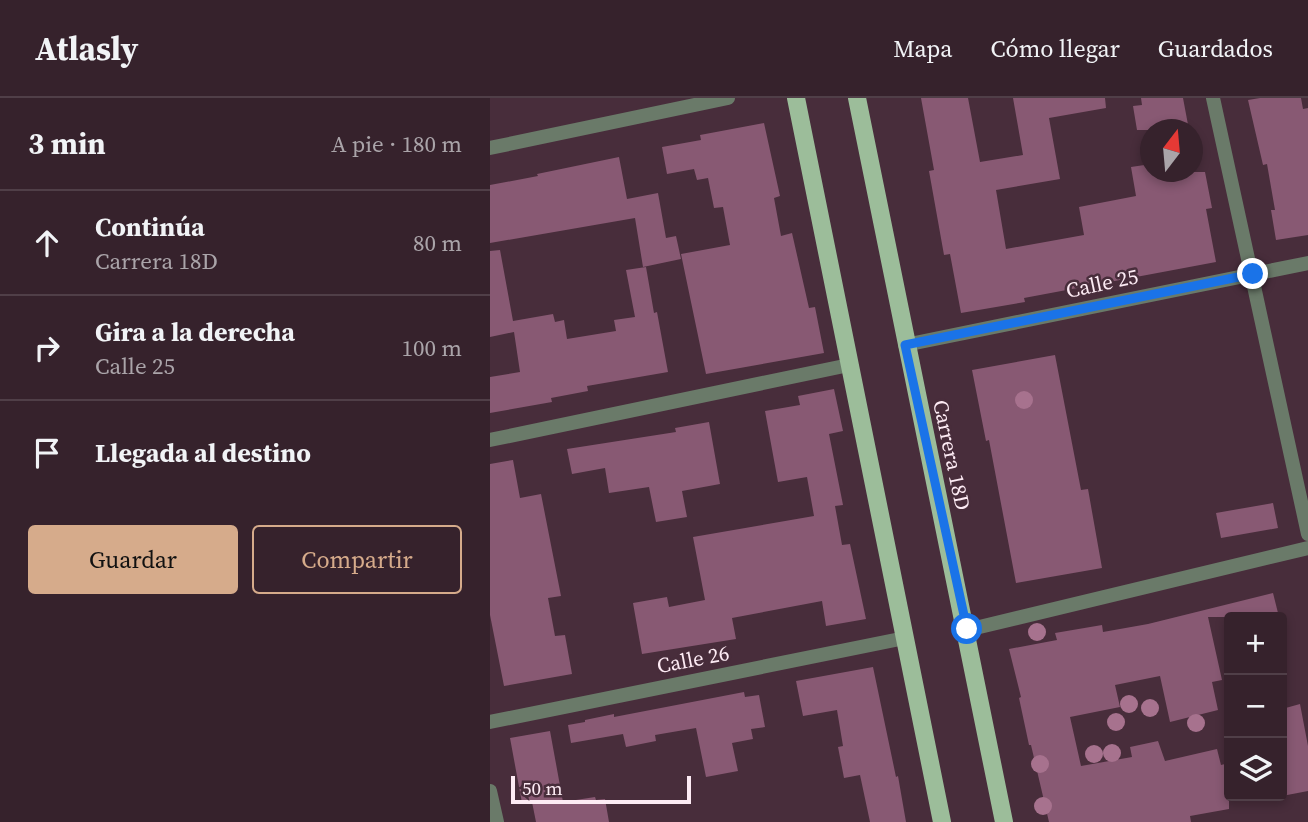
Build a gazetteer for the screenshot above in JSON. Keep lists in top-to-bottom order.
{
  "streets": {
    "main road": ["Carrera 18D"],
    "street": ["Calle 25", "Calle 26"]
  },
  "crossings": [
    ["Calle 25", "Carrera 18D"]
  ],
  "scale_bar": "50 m",
  "north": "top",
  "page": {
    "header": "Atlasly",
    "nav": ["Mapa", "Cómo llegar", "Guardados"],
    "heading": ["3 min", "A pie · 180 m"],
    "list": [
      ["Continúa", "Carrera 18D", "80 m"],
      ["Gira a la derecha", "Calle 25", "100 m"],
      "Llegada al destino"
    ],
    "buttons": ["Guardar", "Compartir"],
    "map_buttons": ["+", "−"],
    "scale": "50 m"
  }
}
